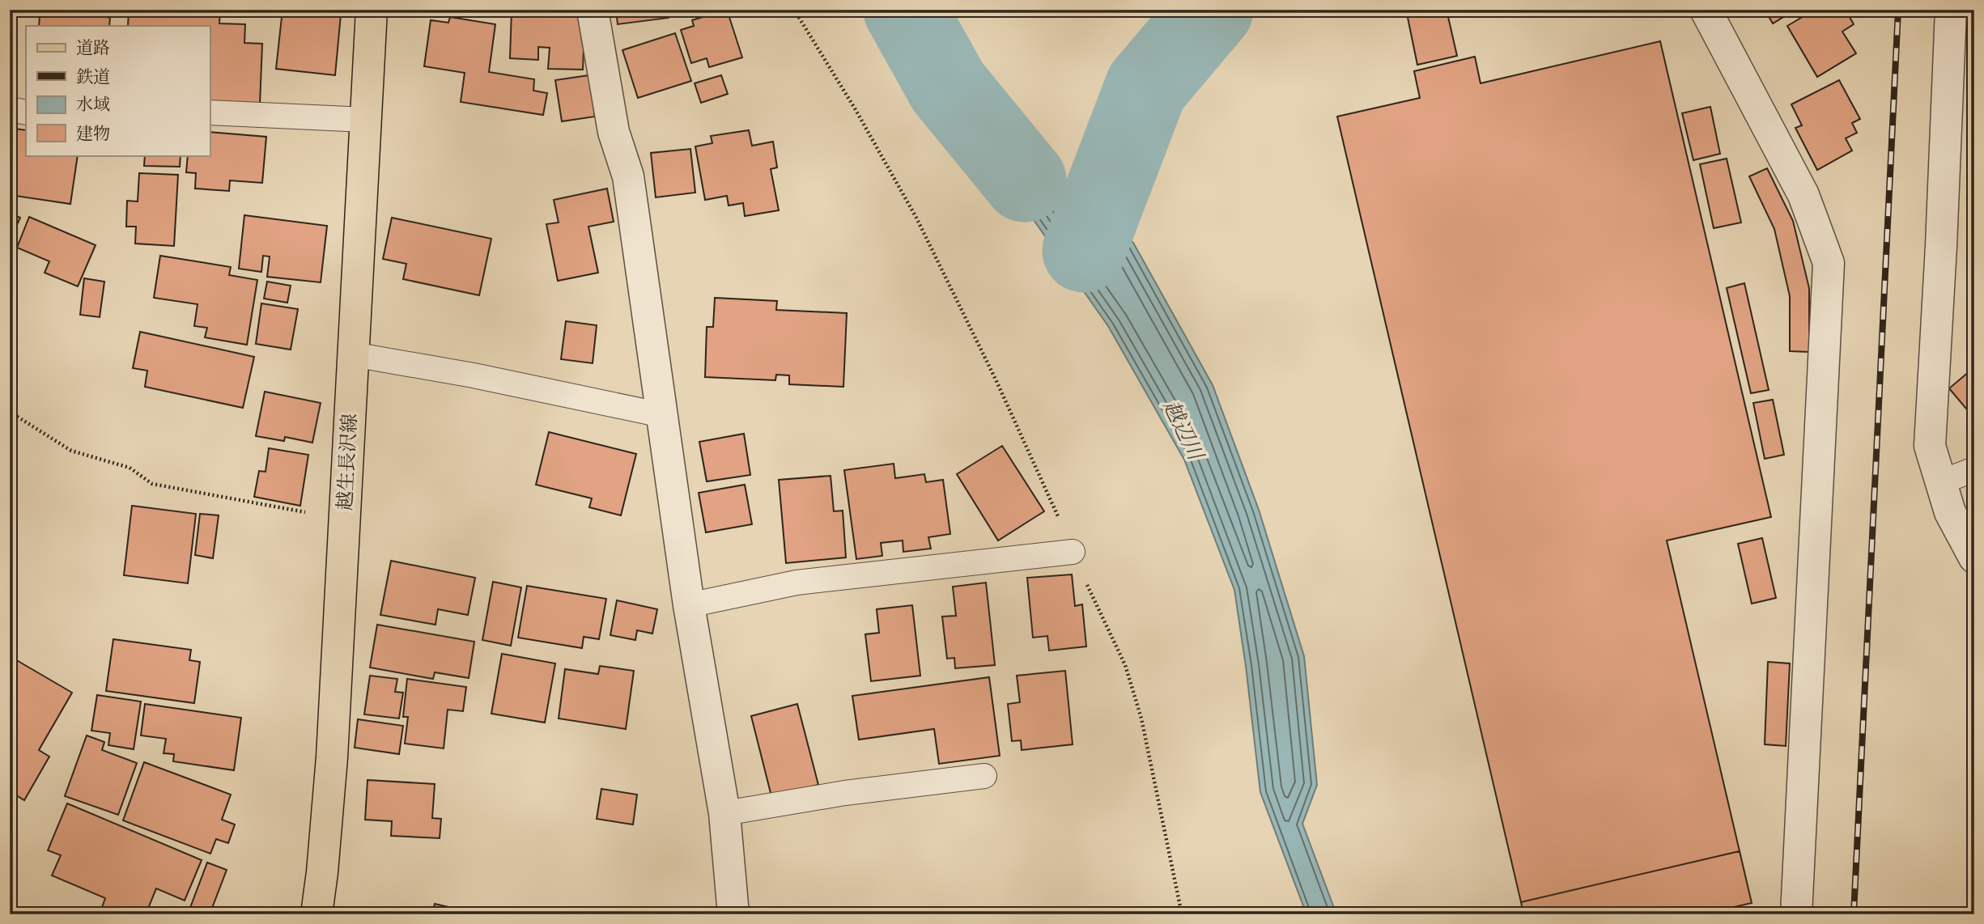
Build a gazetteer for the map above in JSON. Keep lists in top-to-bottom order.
{
  "streets": {
    "main road": ["越生長沢線"]
  },
  "water": ["越辺川"],
  "legend": [
    "道路",
    "鉄道",
    "水域",
    "建物"
  ]
}
